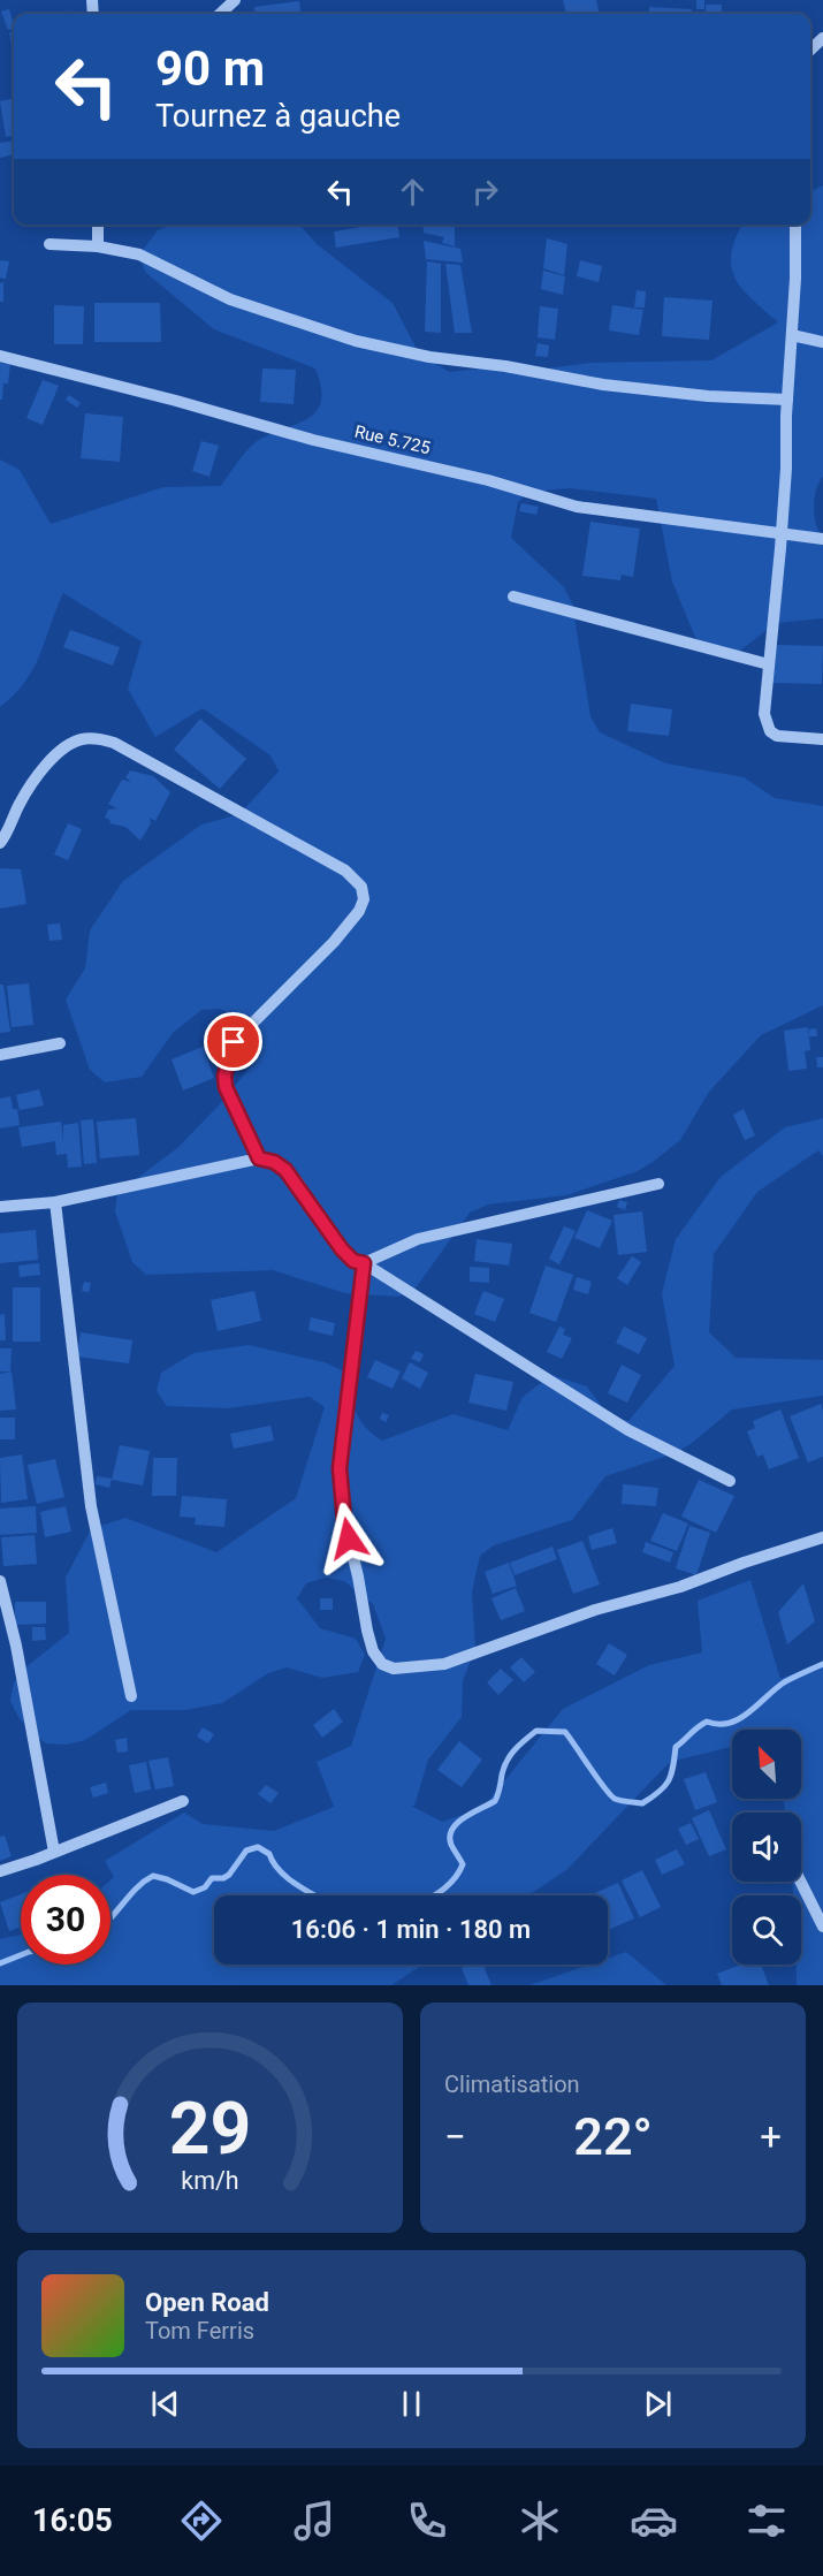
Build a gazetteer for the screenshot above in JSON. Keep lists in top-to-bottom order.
{
  "streets": {
    "street": ["Rue 5.725"]
  },
  "north": "top left",
  "page": {
    "turn": ["90 m", "Tournez à gauche"],
    "limit": "30",
    "trip": "16:06 · 1 min · 180 m",
    "tile": "Climatisation",
    "heat": ["−", "22°", "+"],
    "song": ["Open Road", "Tom Ferris"],
    "tabs": "16:05",
    "gauge": ["29", "km/h"]
  }
}
